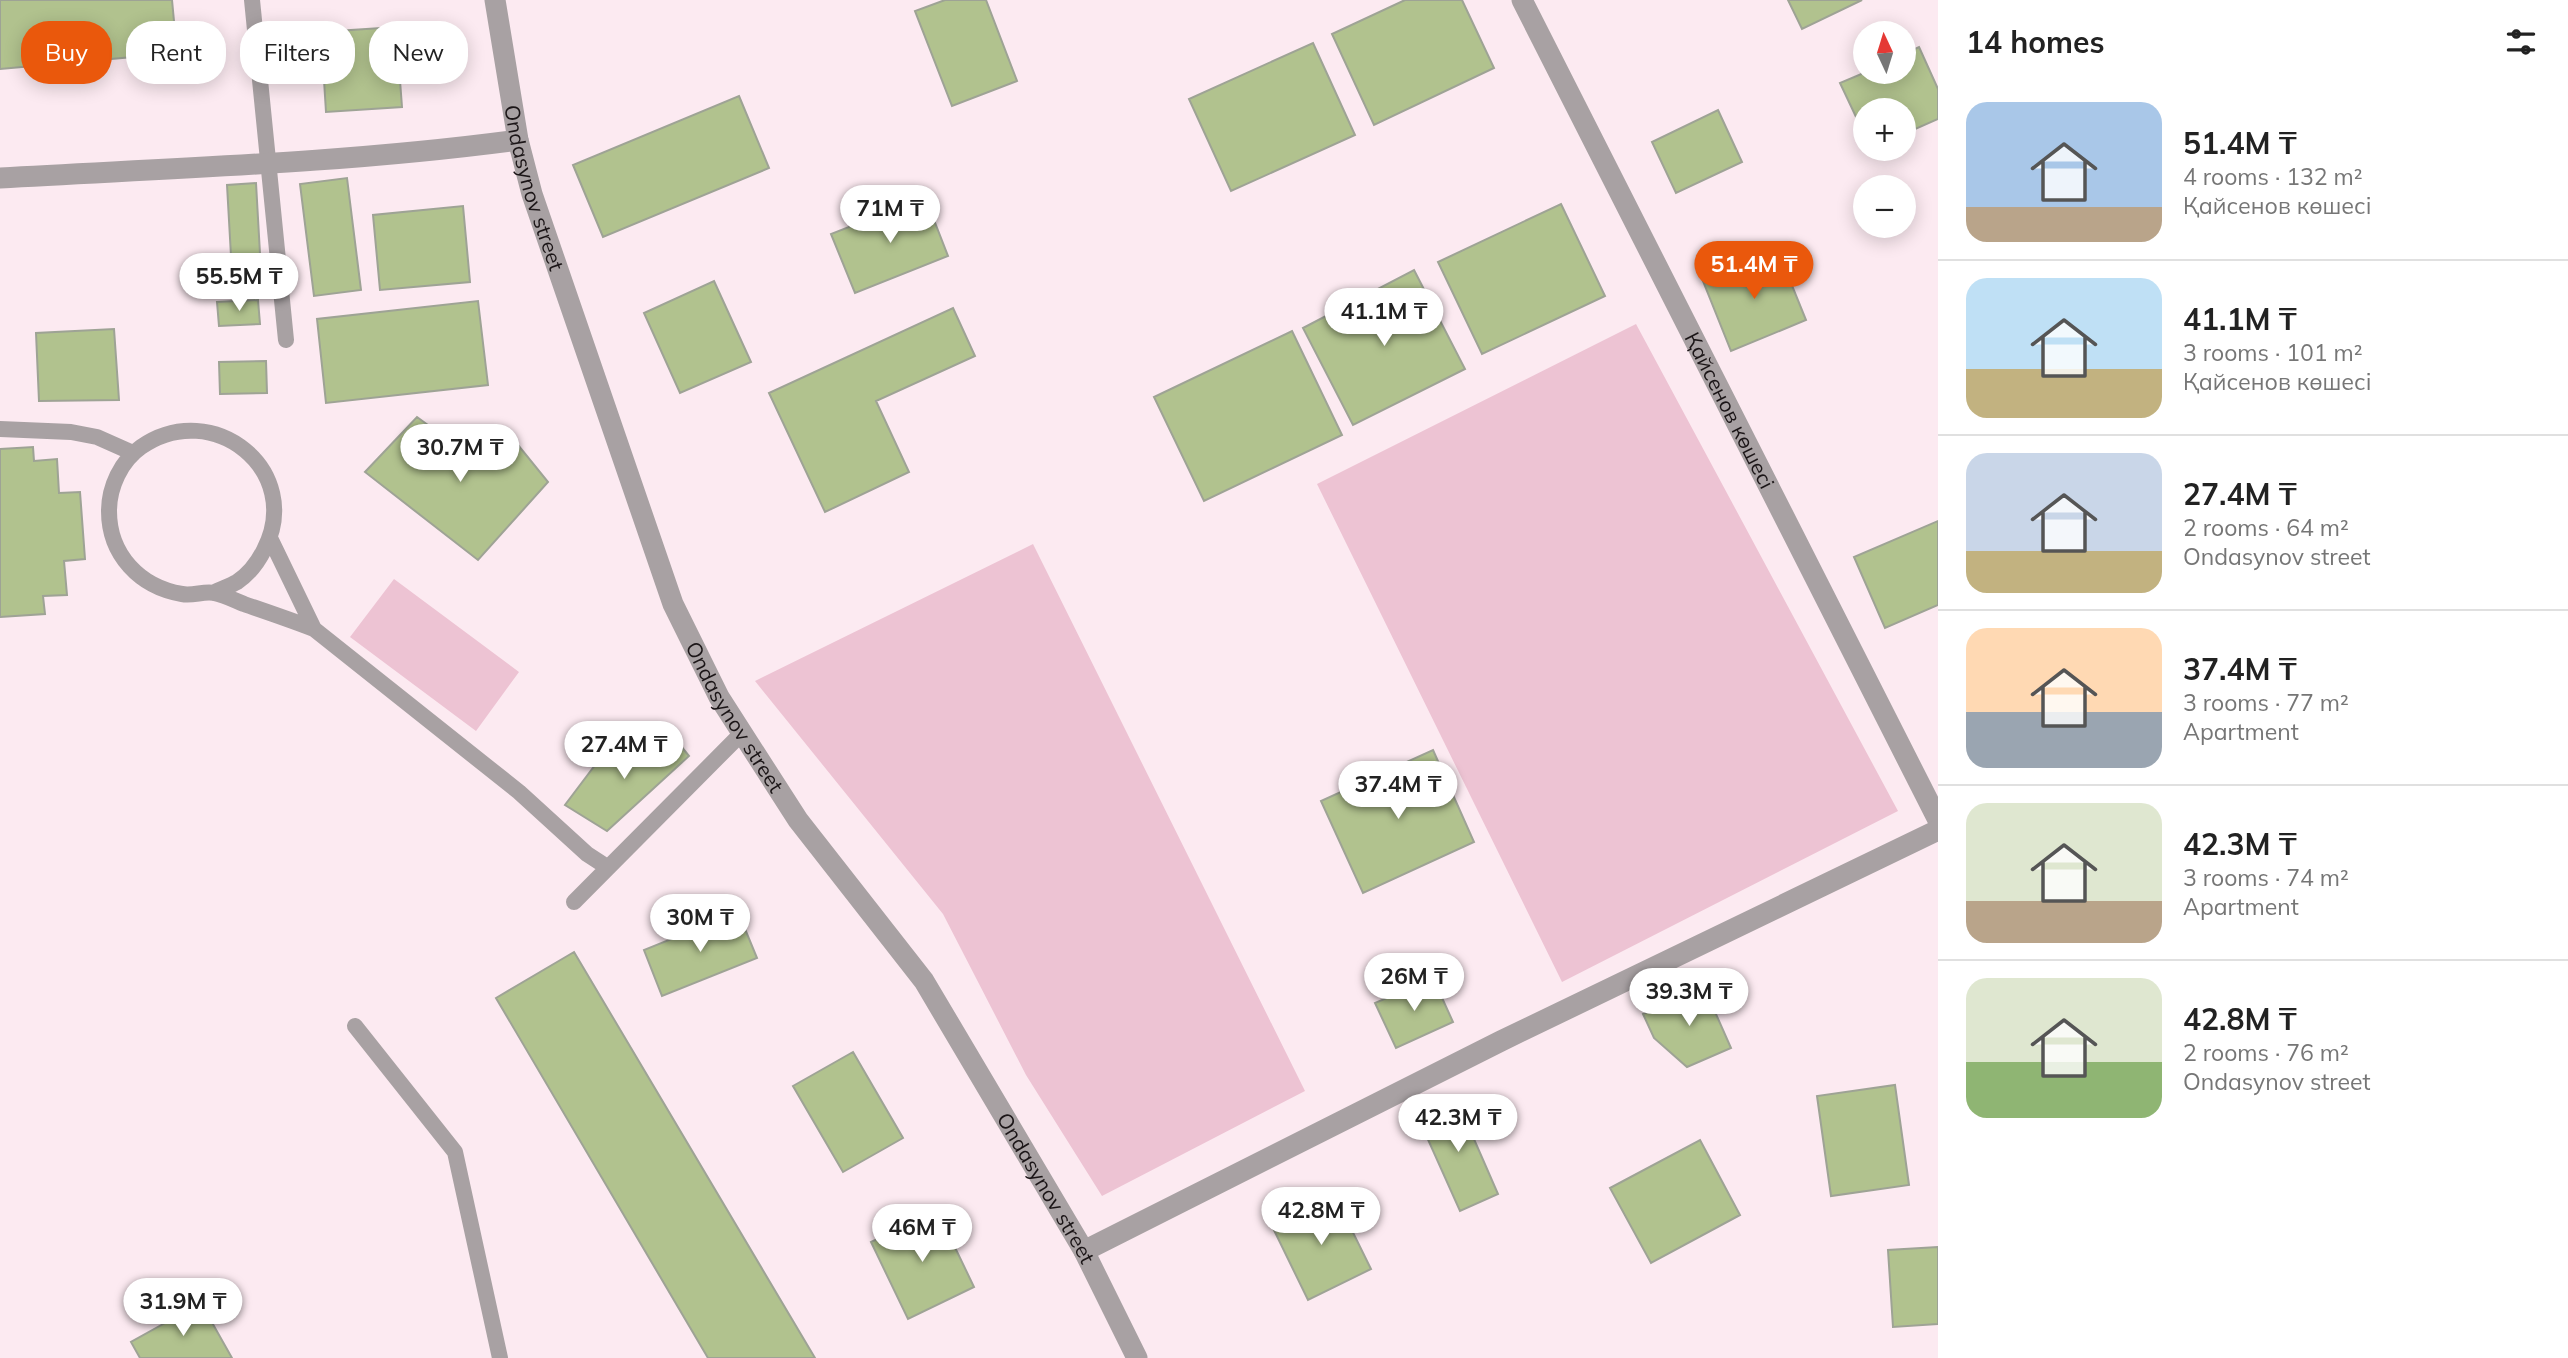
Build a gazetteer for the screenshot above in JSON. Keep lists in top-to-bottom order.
{
  "streets": {
    "street": ["Ondasynov street", "Қайсенов көшесі"]
  },
  "north": "top",
  "page": {
    "heading": "14 homes",
    "map_buttons": ["+", "−"],
    "chip": [
      "Buy",
      "Rent",
      "Filters",
      "New"
    ],
    "list": [
      {
        "name": "51.4M ₸",
        "note": "4 rooms · 132 m² · Қайсенов көшесі"
      },
      {
        "name": "41.1M ₸",
        "note": "3 rooms · 101 m² · Қайсенов көшесі"
      },
      {
        "name": "27.4M ₸",
        "note": "2 rooms · 64 m² · Ondasynov street"
      },
      {
        "name": "37.4M ₸",
        "note": "3 rooms · 77 m² · Apartment"
      },
      {
        "name": "42.3M ₸",
        "note": "3 rooms · 74 m² · Apartment"
      },
      {
        "name": "42.8M ₸",
        "note": "2 rooms · 76 m² · Ondasynov street"
      }
    ],
    "price": [
      "71M ₸",
      "51.4M ₸",
      "55.5M ₸",
      "41.1M ₸",
      "30.7M ₸",
      "27.4M ₸",
      "37.4M ₸",
      "30M ₸",
      "26M ₸",
      "39.3M ₸",
      "42.3M ₸",
      "42.8M ₸",
      "46M ₸",
      "31.9M ₸"
    ]
  }
}
